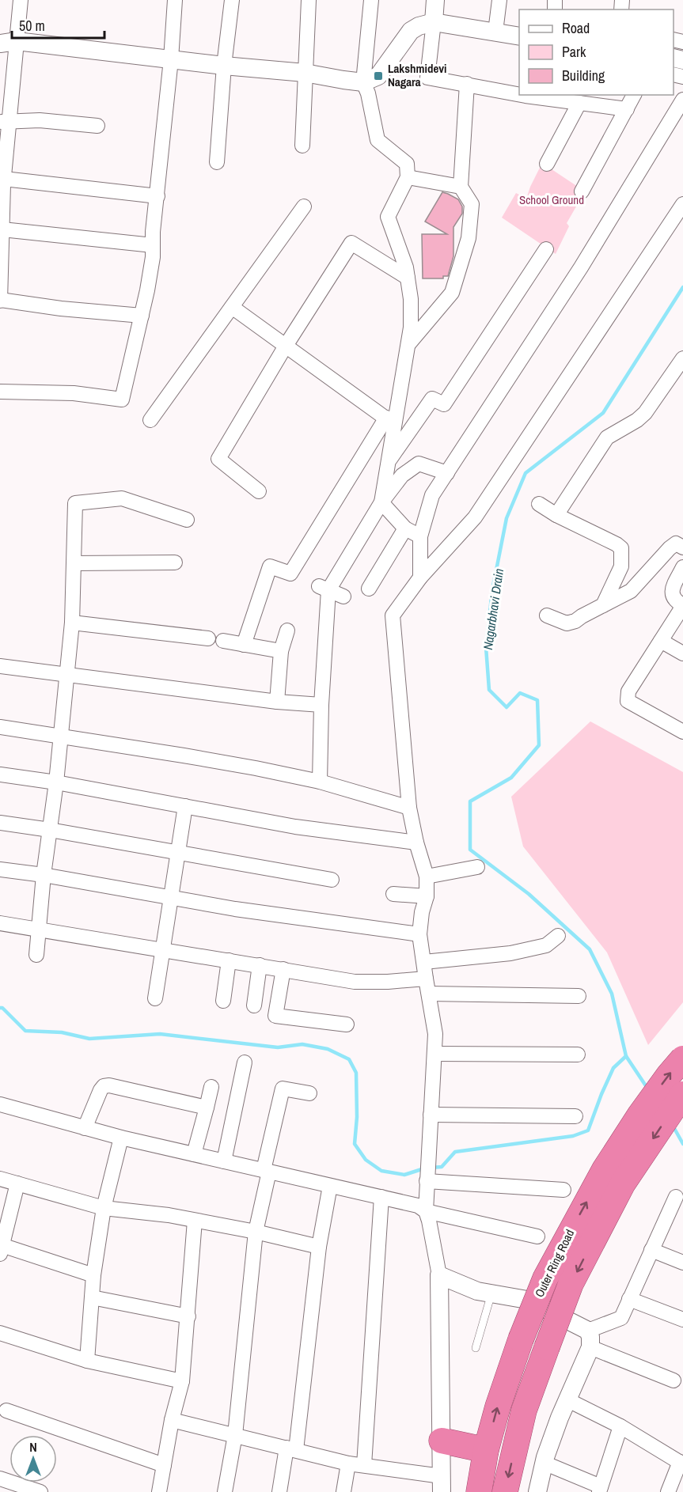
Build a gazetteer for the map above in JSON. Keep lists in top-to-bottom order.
{
  "streets": {
    "highway": ["Outer Ring Road"]
  },
  "water": ["Nagarbhavi Drain"],
  "parks": ["School Ground"],
  "places": {
    "transit": ["Lakshmidevi Nagara"]
  },
  "legend": ["Road", "Park", "Building"],
  "scale_bar": "50 m",
  "north": "top"
}
